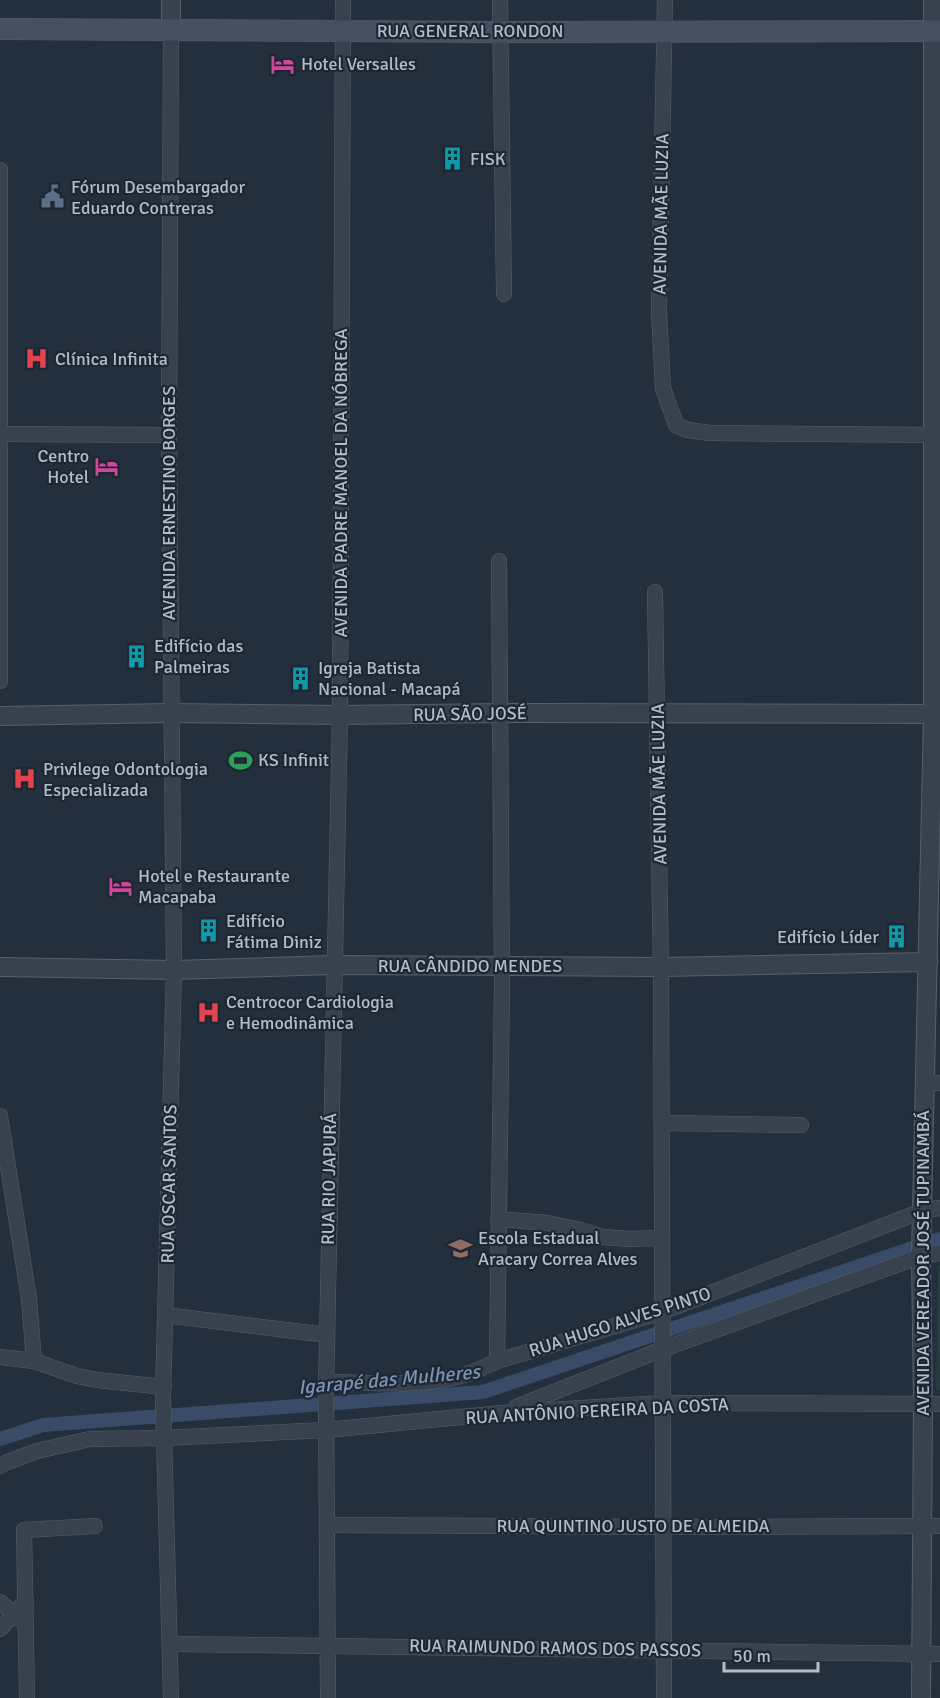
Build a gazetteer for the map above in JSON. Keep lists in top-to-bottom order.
{
  "streets": {
    "main road": ["RUA GENERAL RONDON"],
    "street": [
      "AVENIDA MÃE LUZIA",
      "AVENIDA PADRE MANOEL DA NÓBREGA",
      "AVENIDA ERNESTINO BORGES",
      "RUA SÃO JOSÉ",
      "RUA CÂNDIDO MENDES",
      "RUA RIO JAPURÁ",
      "RUA OSCAR SANTOS",
      "AVENIDA VEREADOR JOSÉ TUPINAMBÁ",
      "RUA HUGO ALVES PINTO",
      "RUA ANTÔNIO PEREIRA DA COSTA",
      "RUA QUINTINO JUSTO DE ALMEIDA",
      "RUA RAIMUNDO RAMOS DOS PASSOS"
    ]
  },
  "crossings": [
    ["RUA GENERAL RONDON", "AVENIDA MÃE LUZIA"],
    ["RUA GENERAL RONDON", "AVENIDA PADRE MANOEL DA NÓBREGA"],
    ["RUA GENERAL RONDON", "AVENIDA ERNESTINO BORGES"],
    ["RUA GENERAL RONDON", "AVENIDA VEREADOR JOSÉ TUPINAMBÁ"],
    ["AVENIDA MÃE LUZIA", "RUA SÃO JOSÉ"],
    ["AVENIDA MÃE LUZIA", "RUA CÂNDIDO MENDES"],
    ["AVENIDA MÃE LUZIA", "AVENIDA VEREADOR JOSÉ TUPINAMBÁ"],
    ["AVENIDA MÃE LUZIA", "RUA HUGO ALVES PINTO"],
    ["AVENIDA PADRE MANOEL DA NÓBREGA", "RUA SÃO JOSÉ"],
    ["AVENIDA PADRE MANOEL DA NÓBREGA", "RUA CÂNDIDO MENDES"],
    ["AVENIDA PADRE MANOEL DA NÓBREGA", "RUA RIO JAPURÁ"],
    ["AVENIDA ERNESTINO BORGES", "RUA SÃO JOSÉ"],
    ["AVENIDA ERNESTINO BORGES", "RUA CÂNDIDO MENDES"],
    ["AVENIDA ERNESTINO BORGES", "RUA OSCAR SANTOS"],
    ["RUA SÃO JOSÉ", "AVENIDA VEREADOR JOSÉ TUPINAMBÁ"],
    ["RUA CÂNDIDO MENDES", "RUA RIO JAPURÁ"],
    ["RUA CÂNDIDO MENDES", "RUA OSCAR SANTOS"],
    ["RUA CÂNDIDO MENDES", "AVENIDA VEREADOR JOSÉ TUPINAMBÁ"],
    ["RUA RIO JAPURÁ", "RUA HUGO ALVES PINTO"],
    ["RUA RIO JAPURÁ", "RUA ANTÔNIO PEREIRA DA COSTA"],
    ["RUA OSCAR SANTOS", "RUA ANTÔNIO PEREIRA DA COSTA"],
    ["AVENIDA VEREADOR JOSÉ TUPINAMBÁ", "RUA HUGO ALVES PINTO"],
    ["AVENIDA VEREADOR JOSÉ TUPINAMBÁ", "RUA ANTÔNIO PEREIRA DA COSTA"],
    ["AVENIDA VEREADOR JOSÉ TUPINAMBÁ", "RUA QUINTINO JUSTO DE ALMEIDA"],
    ["AVENIDA VEREADOR JOSÉ TUPINAMBÁ", "RUA RAIMUNDO RAMOS DOS PASSOS"],
    ["RUA HUGO ALVES PINTO", "RUA ANTÔNIO PEREIRA DA COSTA"]
  ],
  "water": ["Igarapé das Mulheres"],
  "places": {
    "hotel": ["Hotel Versalles", "Centro Hotel", "Hotel e Restaurante Macapaba"],
    "building": [
      "FISK",
      "Edifício das Palmeiras",
      "Igreja Batista Nacional - Macapá",
      "Edifício Fátima Diniz",
      "Edifício Líder"
    ],
    "public building": ["Fórum Desembargador Eduardo Contreras"],
    "hospital": ["Clínica Infinita", "Privilege Odontologia Especializada", "Centrocor Cardiologia e Hemodinâmica"],
    "sports": ["KS Infinit"],
    "school or university": ["Escola Estadual Aracary Correa Alves"]
  },
  "scale_bar": "50 m"
}
